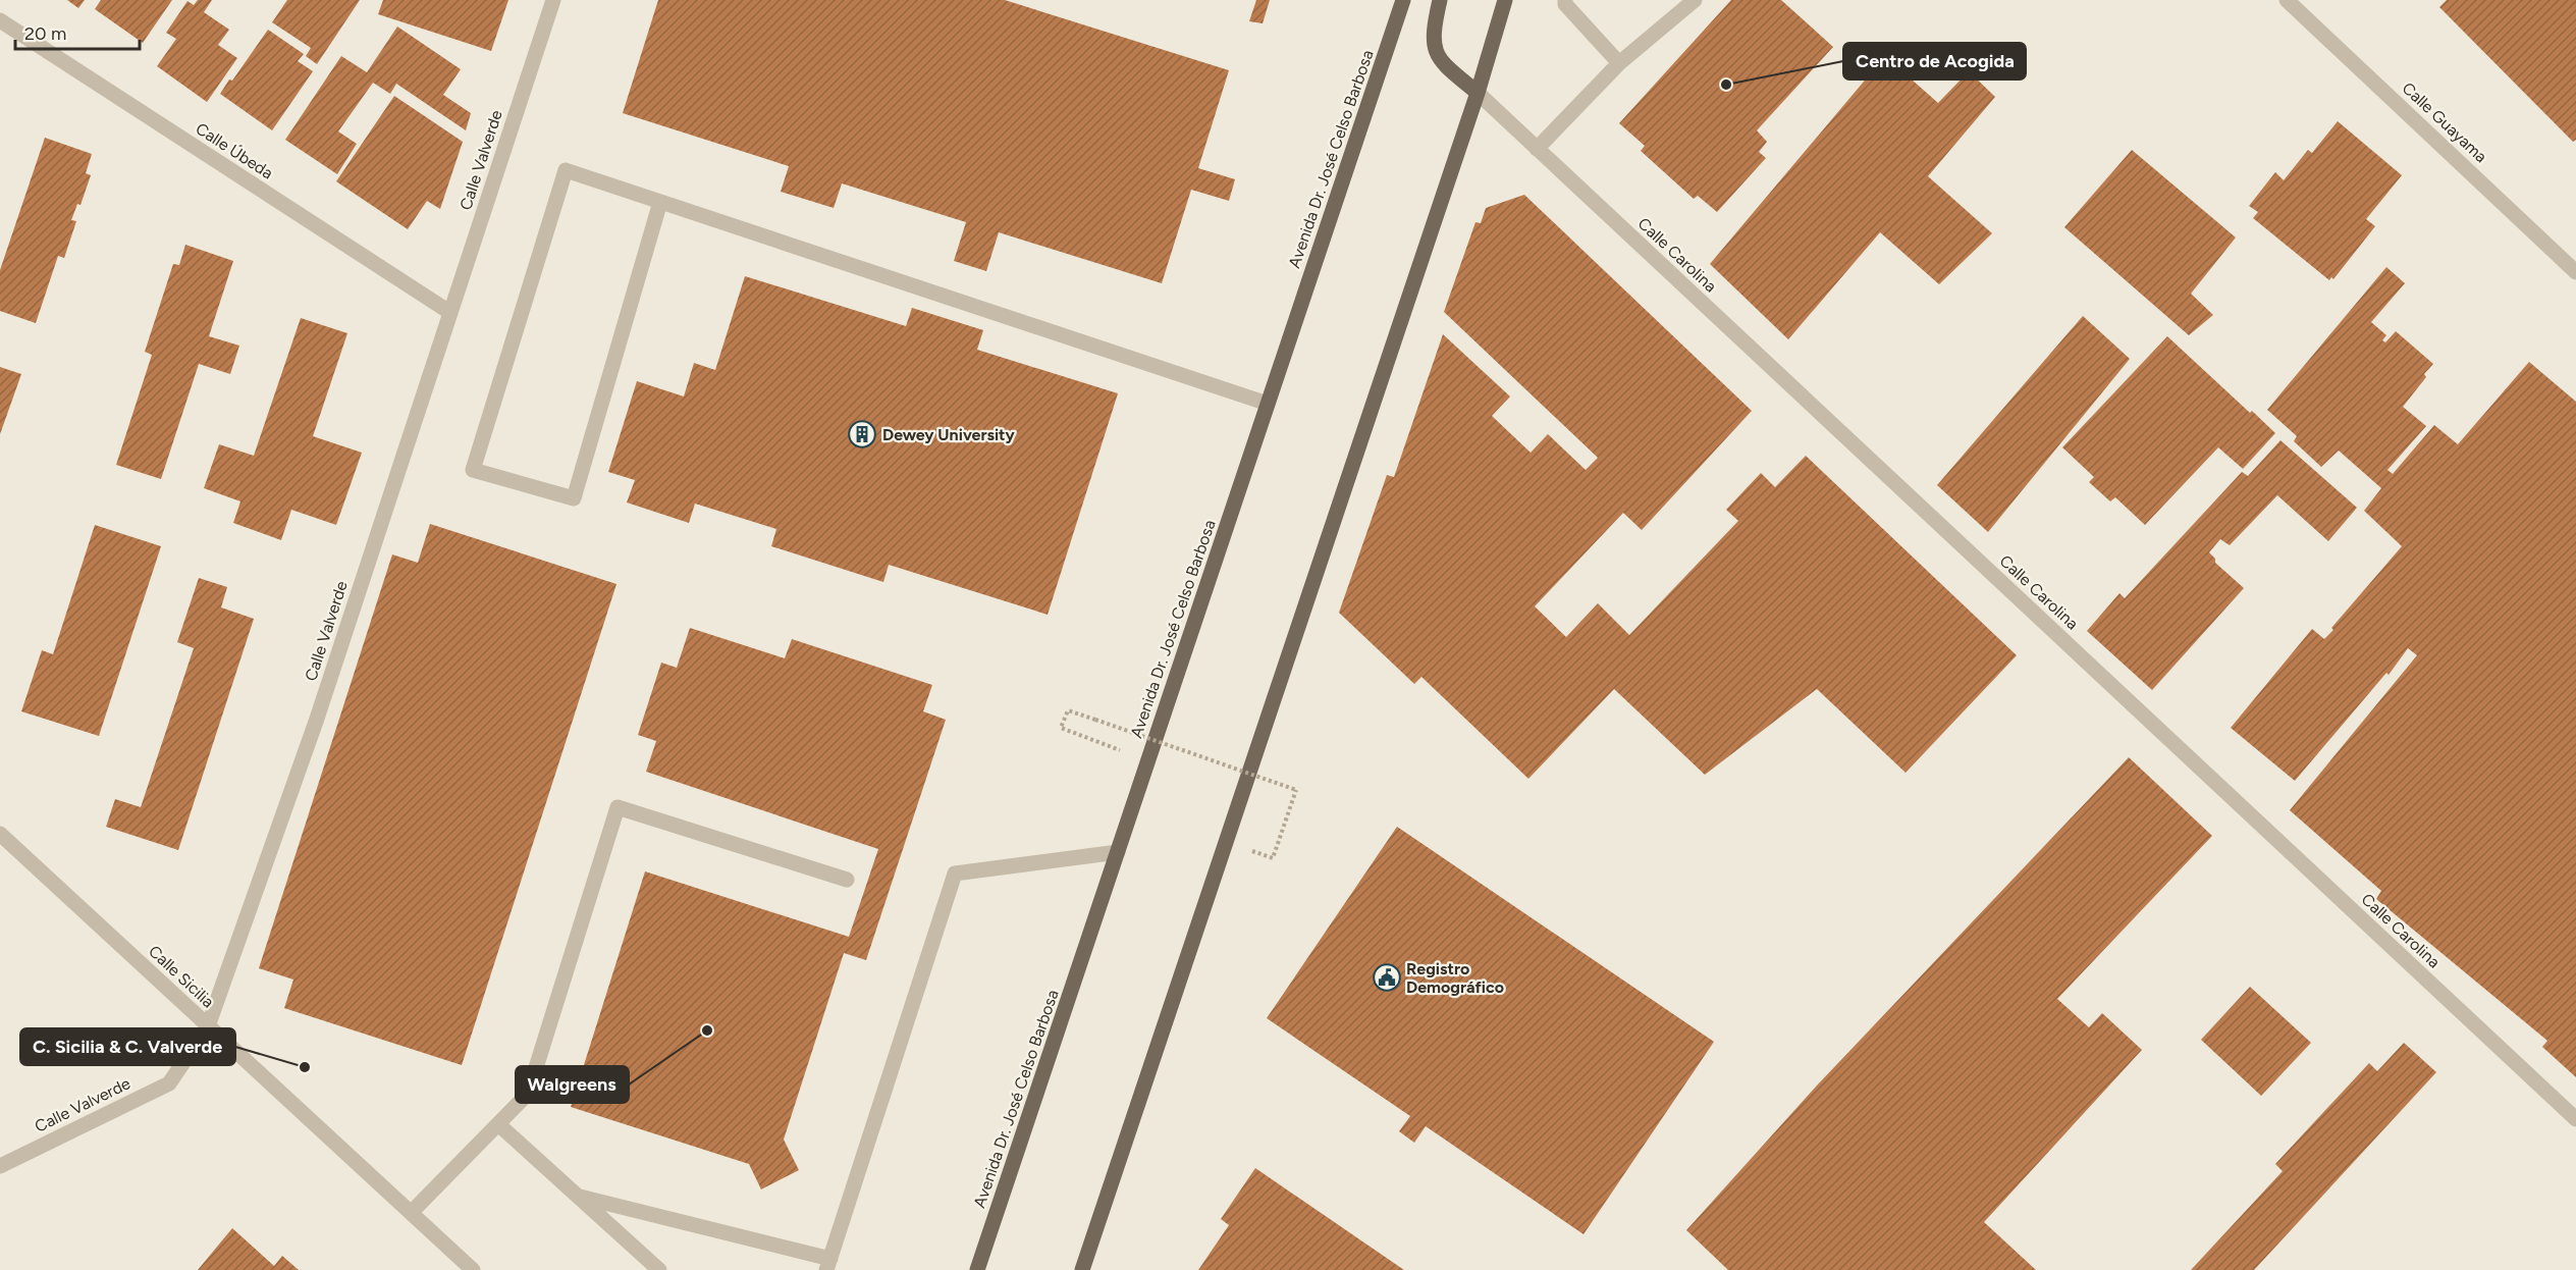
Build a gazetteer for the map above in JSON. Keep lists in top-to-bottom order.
{
  "streets": {
    "main road": ["Avenida Dr. José Celso Barbosa"],
    "street": [
      "Calle Guayama",
      "Calle Úbeda",
      "Calle Valverde",
      "Calle Carolina",
      "Calle Sicilia"
    ]
  },
  "crossings": [
    ["Calle Úbeda", "Calle Valverde"],
    ["Calle Valverde", "Calle Sicilia"]
  ],
  "places": {
    "other": ["Centro de Acogida", "Walgreens", "C. Sicilia & C. Valverde"],
    "building": ["Dewey University"],
    "public building": ["Registro Demográfico"]
  },
  "scale_bar": "20 m"
}
